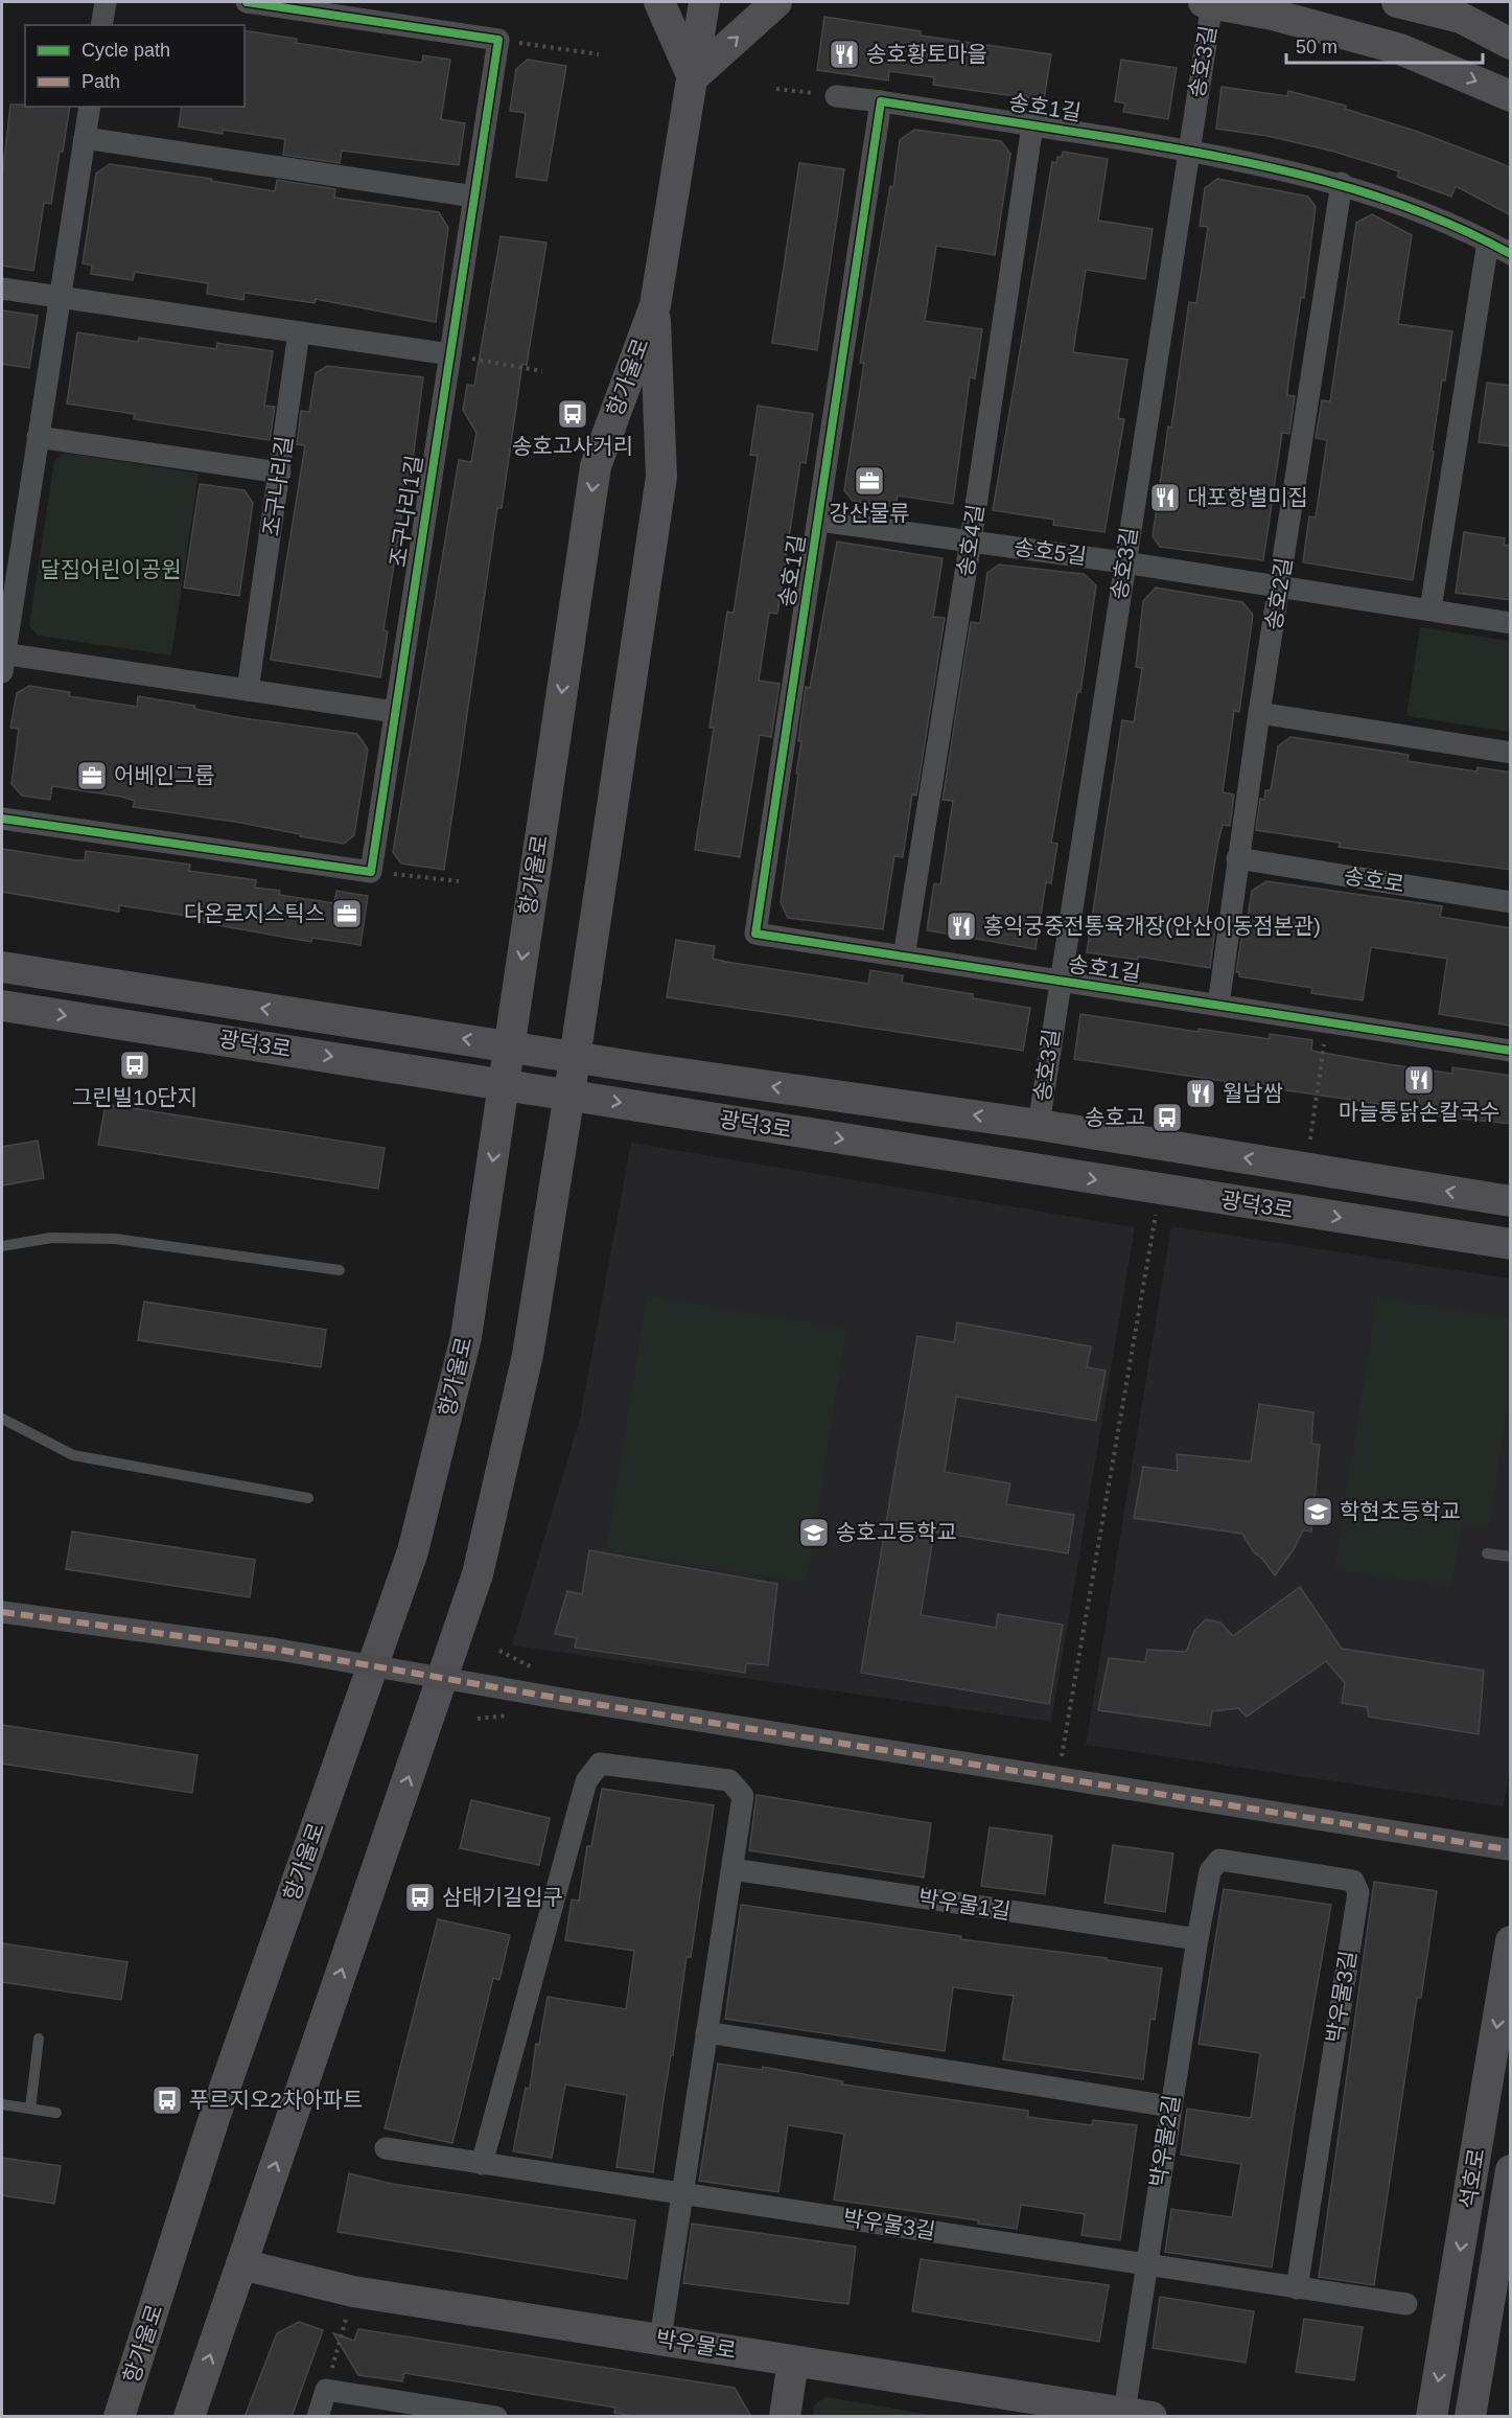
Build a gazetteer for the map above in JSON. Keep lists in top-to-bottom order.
{
  "streets": {
    "main road": [
      "항가울로",
      "광덕3로",
      "석호로",
      "박우물로"
    ],
    "street": [
      "송호3길",
      "송호1길",
      "조구나리길",
      "조구나리1길",
      "송호4길",
      "송호5길",
      "송호2길",
      "송호로",
      "박우물1길",
      "박우물3길",
      "박우물2길"
    ]
  },
  "crossings": [
    ["송호3길", "송호1길"],
    ["송호3길", "송호5길"],
    ["송호3길", "광덕3로"],
    ["송호1길", "송호4길"],
    ["송호1길", "송호5길"],
    ["송호1길", "송호2길"],
    ["항가울로", "광덕3로"],
    ["항가울로", "박우물로"],
    ["송호4길", "송호5길"],
    ["송호5길", "송호2길"],
    ["송호2길", "송호로"],
    ["박우물1길", "박우물2길"],
    ["박우물3길", "박우물2길"],
    ["박우물2길", "박우물로"]
  ],
  "parks": ["달집어린이공원"],
  "places": {
    "restaurant": [
      "송호황토마을",
      "대포항별미집",
      "홍익궁중전통육개장(안산이동점본관)",
      "마늘통닭손칼국수",
      "월남쌈"
    ],
    "bus stop": [
      "송호고사거리",
      "그린빌10단지",
      "송호고",
      "삼태기길입구",
      "푸르지오2차아파트"
    ],
    "office": ["강산물류", "어베인그룹", "다온로지스틱스"],
    "school or university": ["학현초등학교", "송호고등학교"]
  },
  "legend": ["Cycle path", "Path"],
  "scale_bar": "50 m"
}
